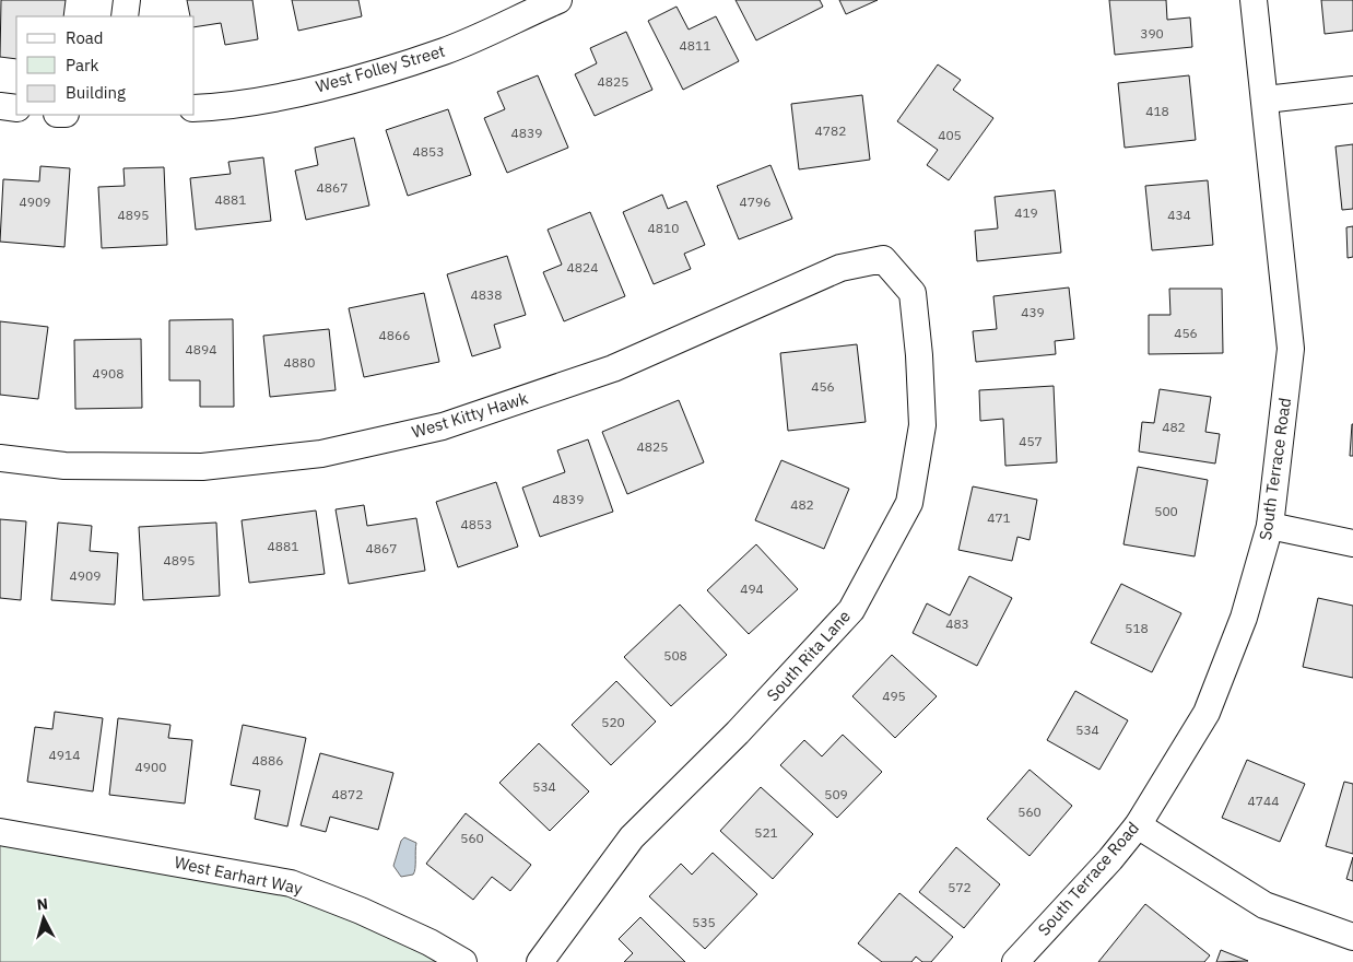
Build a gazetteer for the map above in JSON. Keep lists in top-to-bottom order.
{
  "streets": {
    "street": [
      "West Folley Street",
      "West Kitty Hawk",
      "South Terrace Road",
      "South Rita Lane",
      "West Earhart Way"
    ]
  },
  "crossings": [
    ["West Kitty Hawk", "South Rita Lane"]
  ],
  "house_numbers": [
    "390",
    "4811",
    "4825",
    "418",
    "4782",
    "4839",
    "405",
    "4853",
    "4867",
    "4881",
    "4909",
    "4796",
    "419",
    "4895",
    "434",
    "4810",
    "4824",
    "4838",
    "439",
    "456",
    "4866",
    "4894",
    "4880",
    "4908",
    "456",
    "482",
    "457",
    "4825",
    "4839",
    "482",
    "500",
    "471",
    "4853",
    "4881",
    "4867",
    "4895",
    "4909",
    "494",
    "483",
    "518",
    "508",
    "495",
    "520",
    "534",
    "4914",
    "4886",
    "4900",
    "534",
    "4872",
    "509",
    "4744",
    "560",
    "521",
    "560",
    "572",
    "535"
  ],
  "legend": ["Road", "Park", "Building"],
  "north": "top"
}
